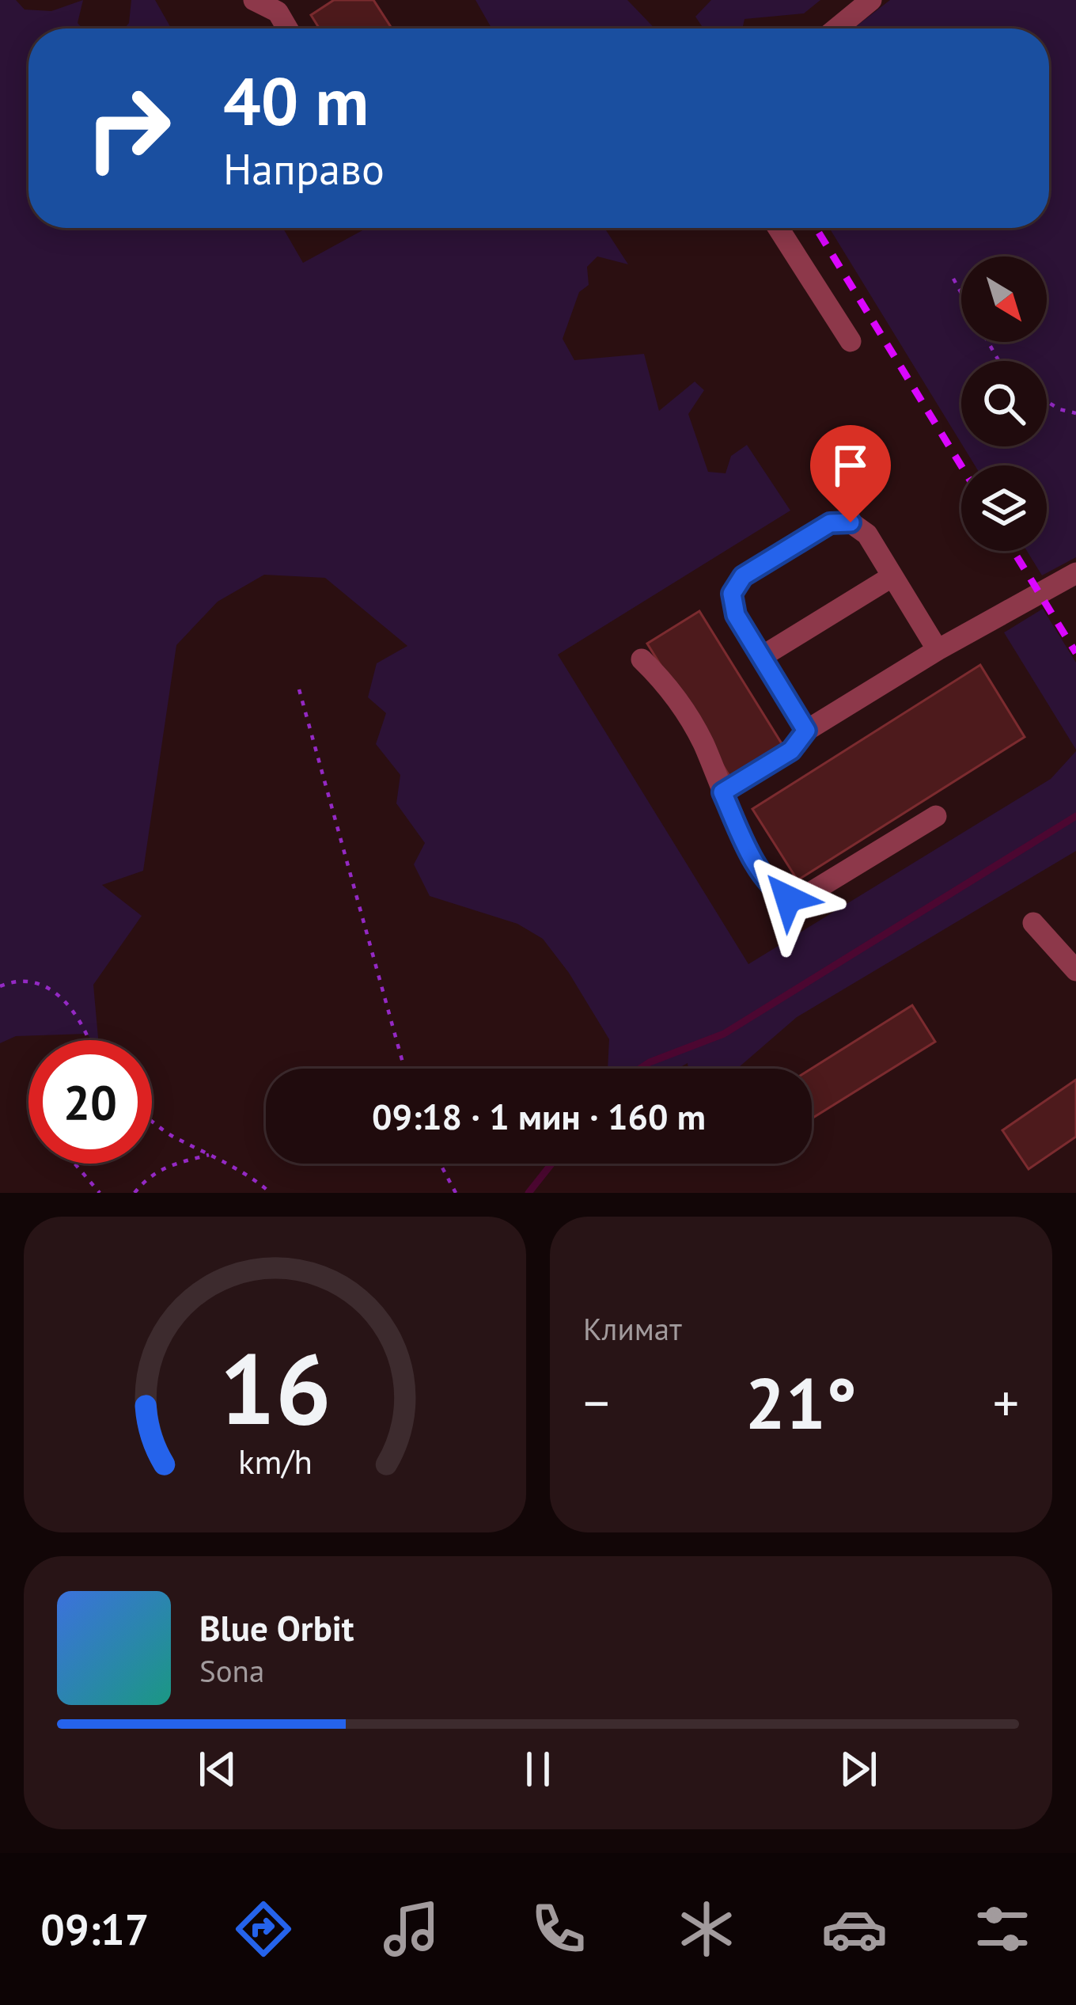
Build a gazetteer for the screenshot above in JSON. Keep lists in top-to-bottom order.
{
  "north": "bottom right",
  "page": {
    "turn": ["40 m", "Направо"],
    "limit": "20",
    "trip": "09:18 · 1 мин · 160 m",
    "tile": "Климат",
    "heat": ["−", "21°", "+"],
    "song": ["Blue Orbit", "Sona"],
    "tabs": "09:17",
    "gauge": ["16", "km/h"]
  }
}
